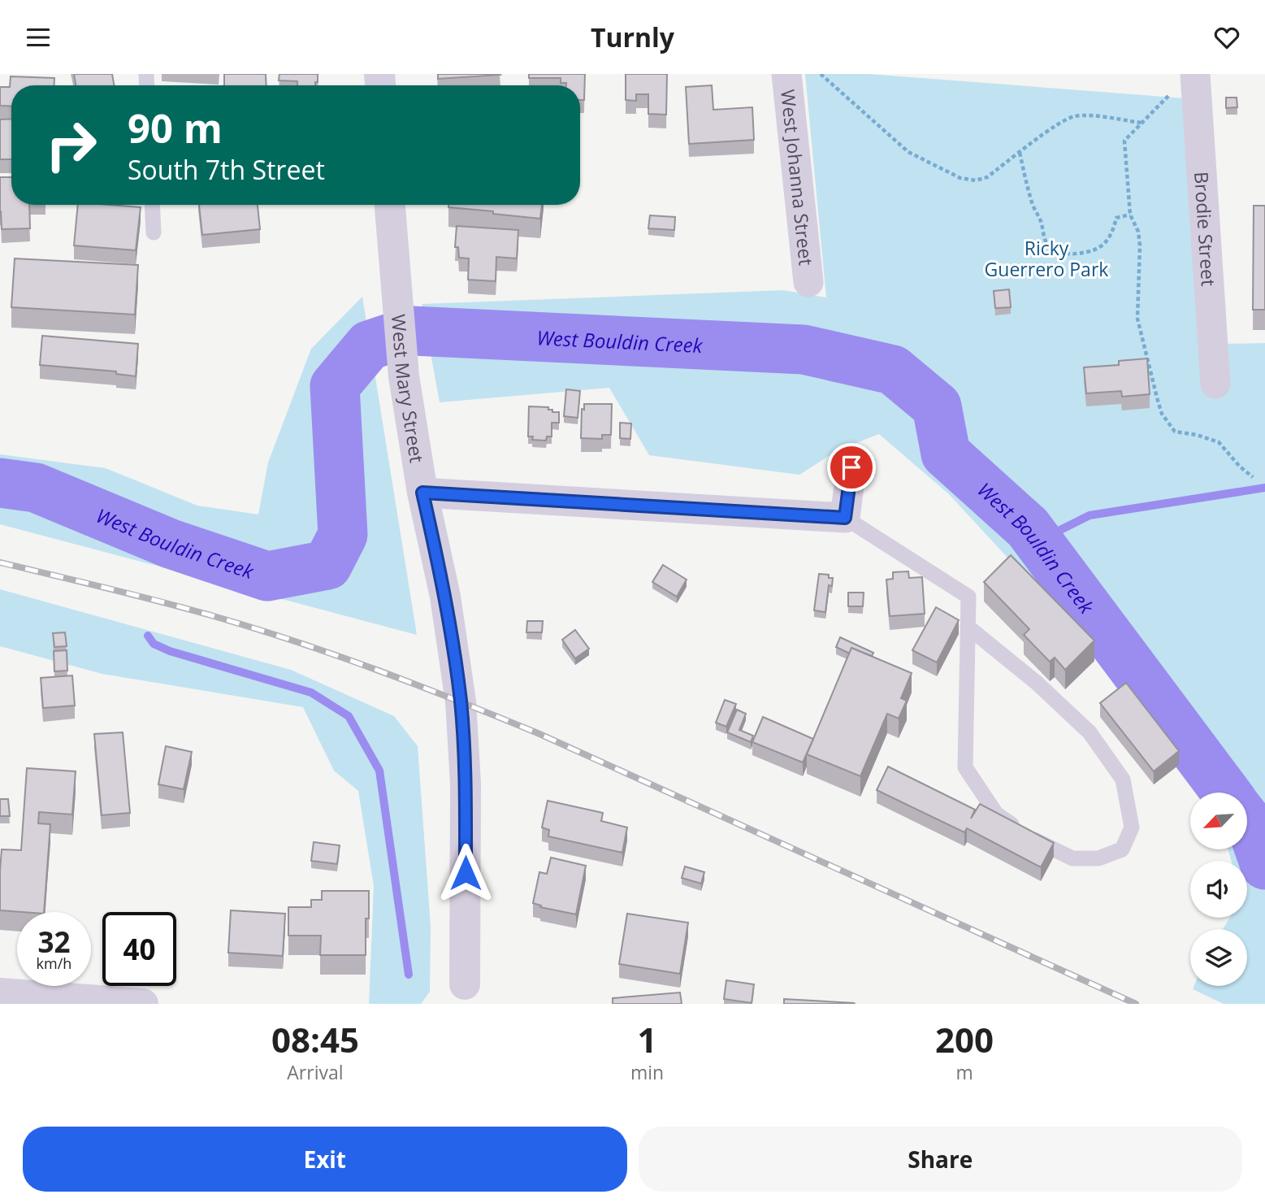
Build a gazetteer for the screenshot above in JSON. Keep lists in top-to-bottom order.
{
  "streets": {
    "street": ["West Johanna Street", "Brodie Street", "West Mary Street"]
  },
  "water": ["West Bouldin Creek"],
  "parks": ["Ricky Guerrero Park"],
  "north": "bottom left",
  "page": {
    "header": "Turnly",
    "turn": ["90 m", "South 7th Street"],
    "speed": "32 km/h",
    "limit": "40",
    "eta": [
      "08:45",
      "Arrival",
      "1",
      "min",
      "200",
      "m"
    ],
    "buttons": ["Exit", "Share"]
  }
}
